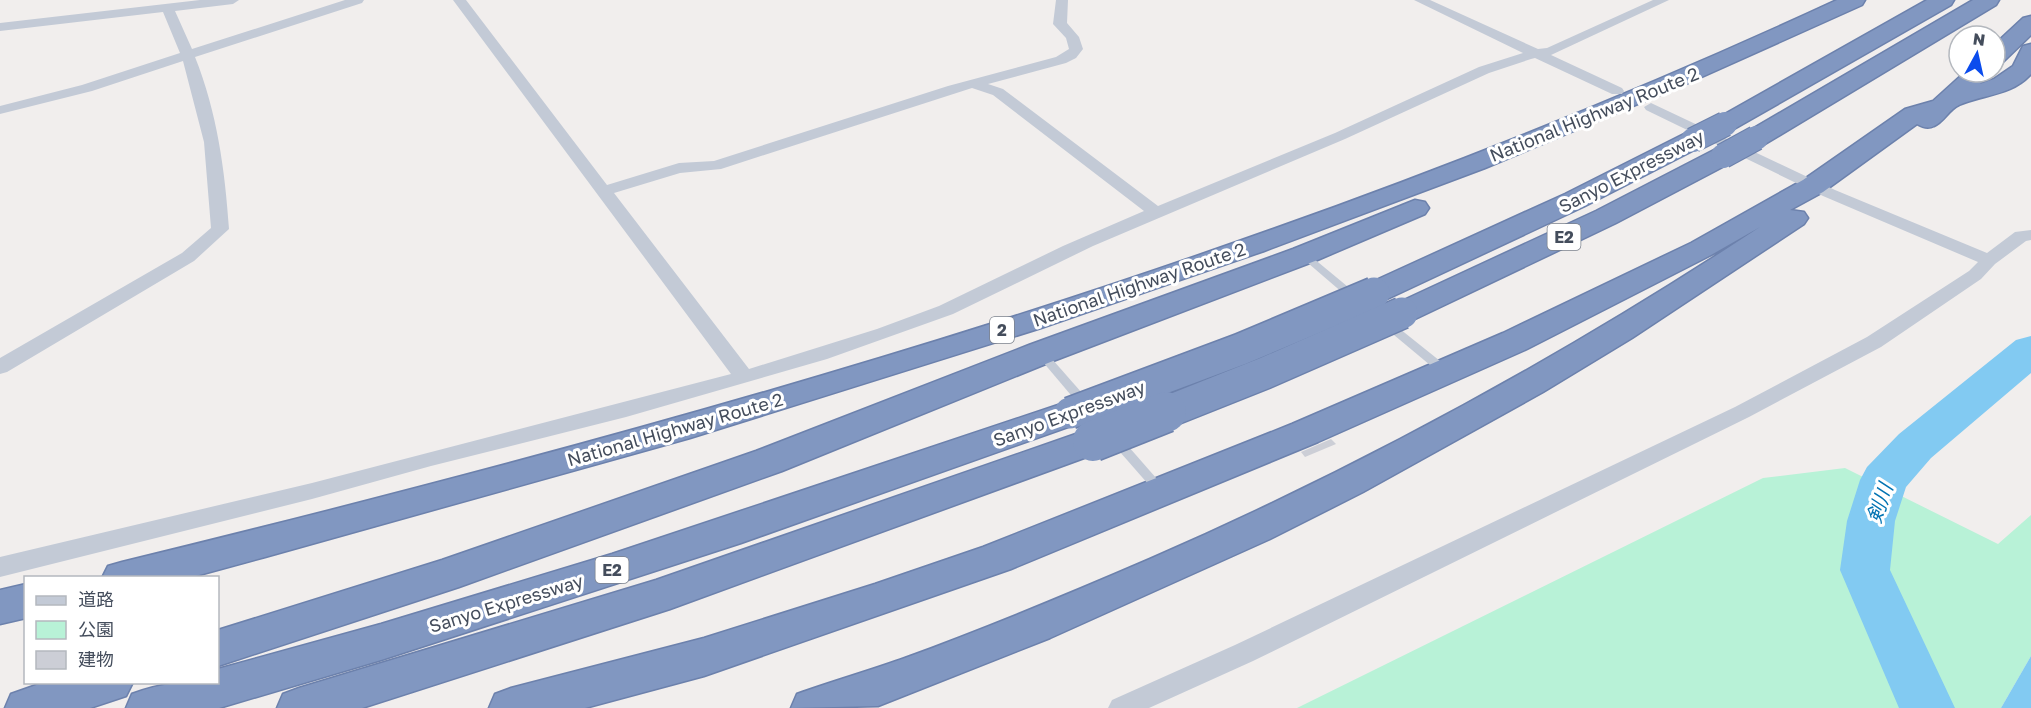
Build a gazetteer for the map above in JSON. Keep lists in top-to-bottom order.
{
  "streets": {
    "highway": [
      "National Highway Route 2",
      "Sanyo Expressway",
      "E2",
      "2"
    ]
  },
  "water": ["剣川"],
  "legend": ["道路", "公園", "建物"],
  "north": "top"
}
